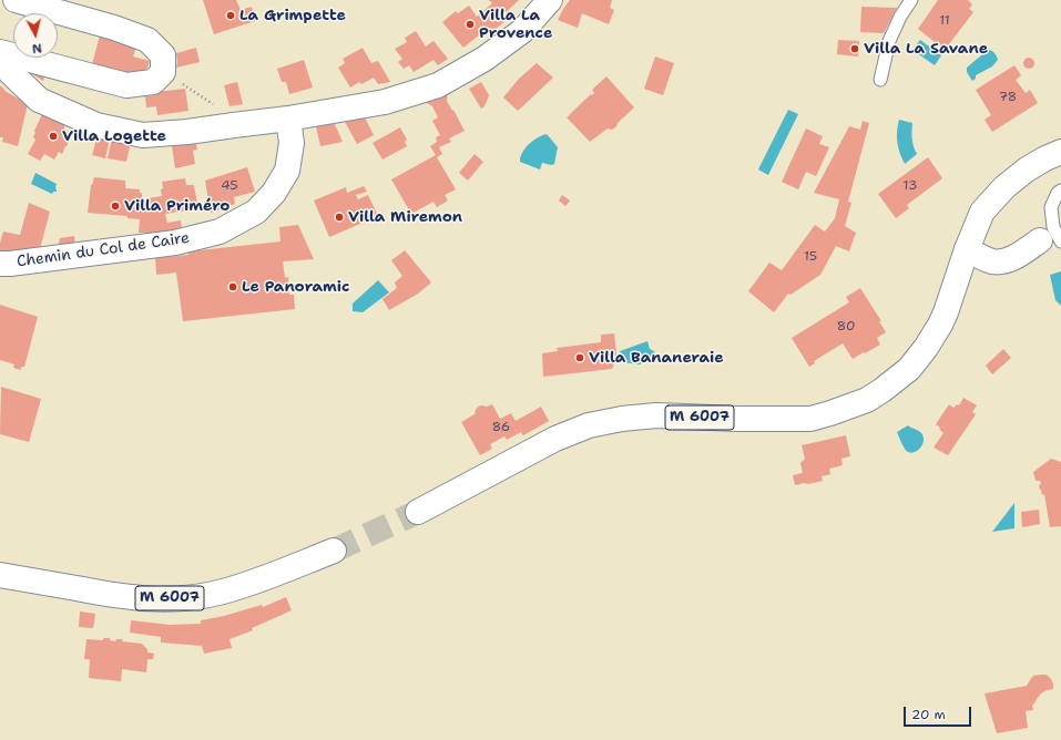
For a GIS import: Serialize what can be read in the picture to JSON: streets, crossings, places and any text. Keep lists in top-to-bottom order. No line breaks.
{"streets":{"street":["Chemin du Col de Caire","M 6007"]},"places":["La Grimpette","Villa La Provence","Villa La Savane","Villa Logette","Villa Priméro","Villa Miremon","Le Panoramic","Villa Bananeraie"],"house_numbers":["11","78","45","13","15","80","86"],"scale_bar":"20 m","north":"bottom"}
